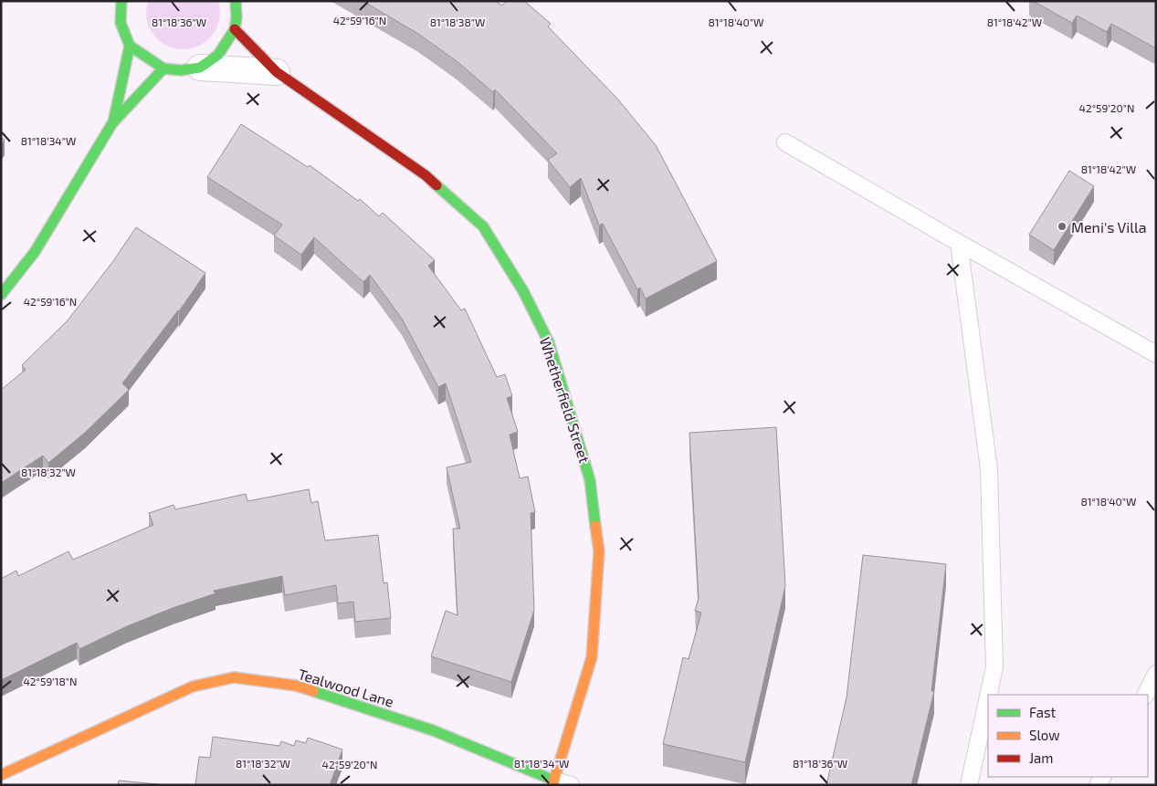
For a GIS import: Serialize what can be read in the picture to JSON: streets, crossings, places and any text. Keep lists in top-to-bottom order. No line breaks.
{"streets":{"street":["Whetherfield Street","Tealwood Lane"]},"crossings":[["Whetherfield Street","Tealwood Lane"]],"places":["Meni's Villa"],"legend":["Fast","Slow","Jam"],"coordinates":["42°59'16\"N","81°18'42\"W","81°18'36\"W","81°18'38\"W","81°18'40\"W","42°59'20\"N","81°18'34\"W","81°18'32\"W","42°59'18\"N"]}
